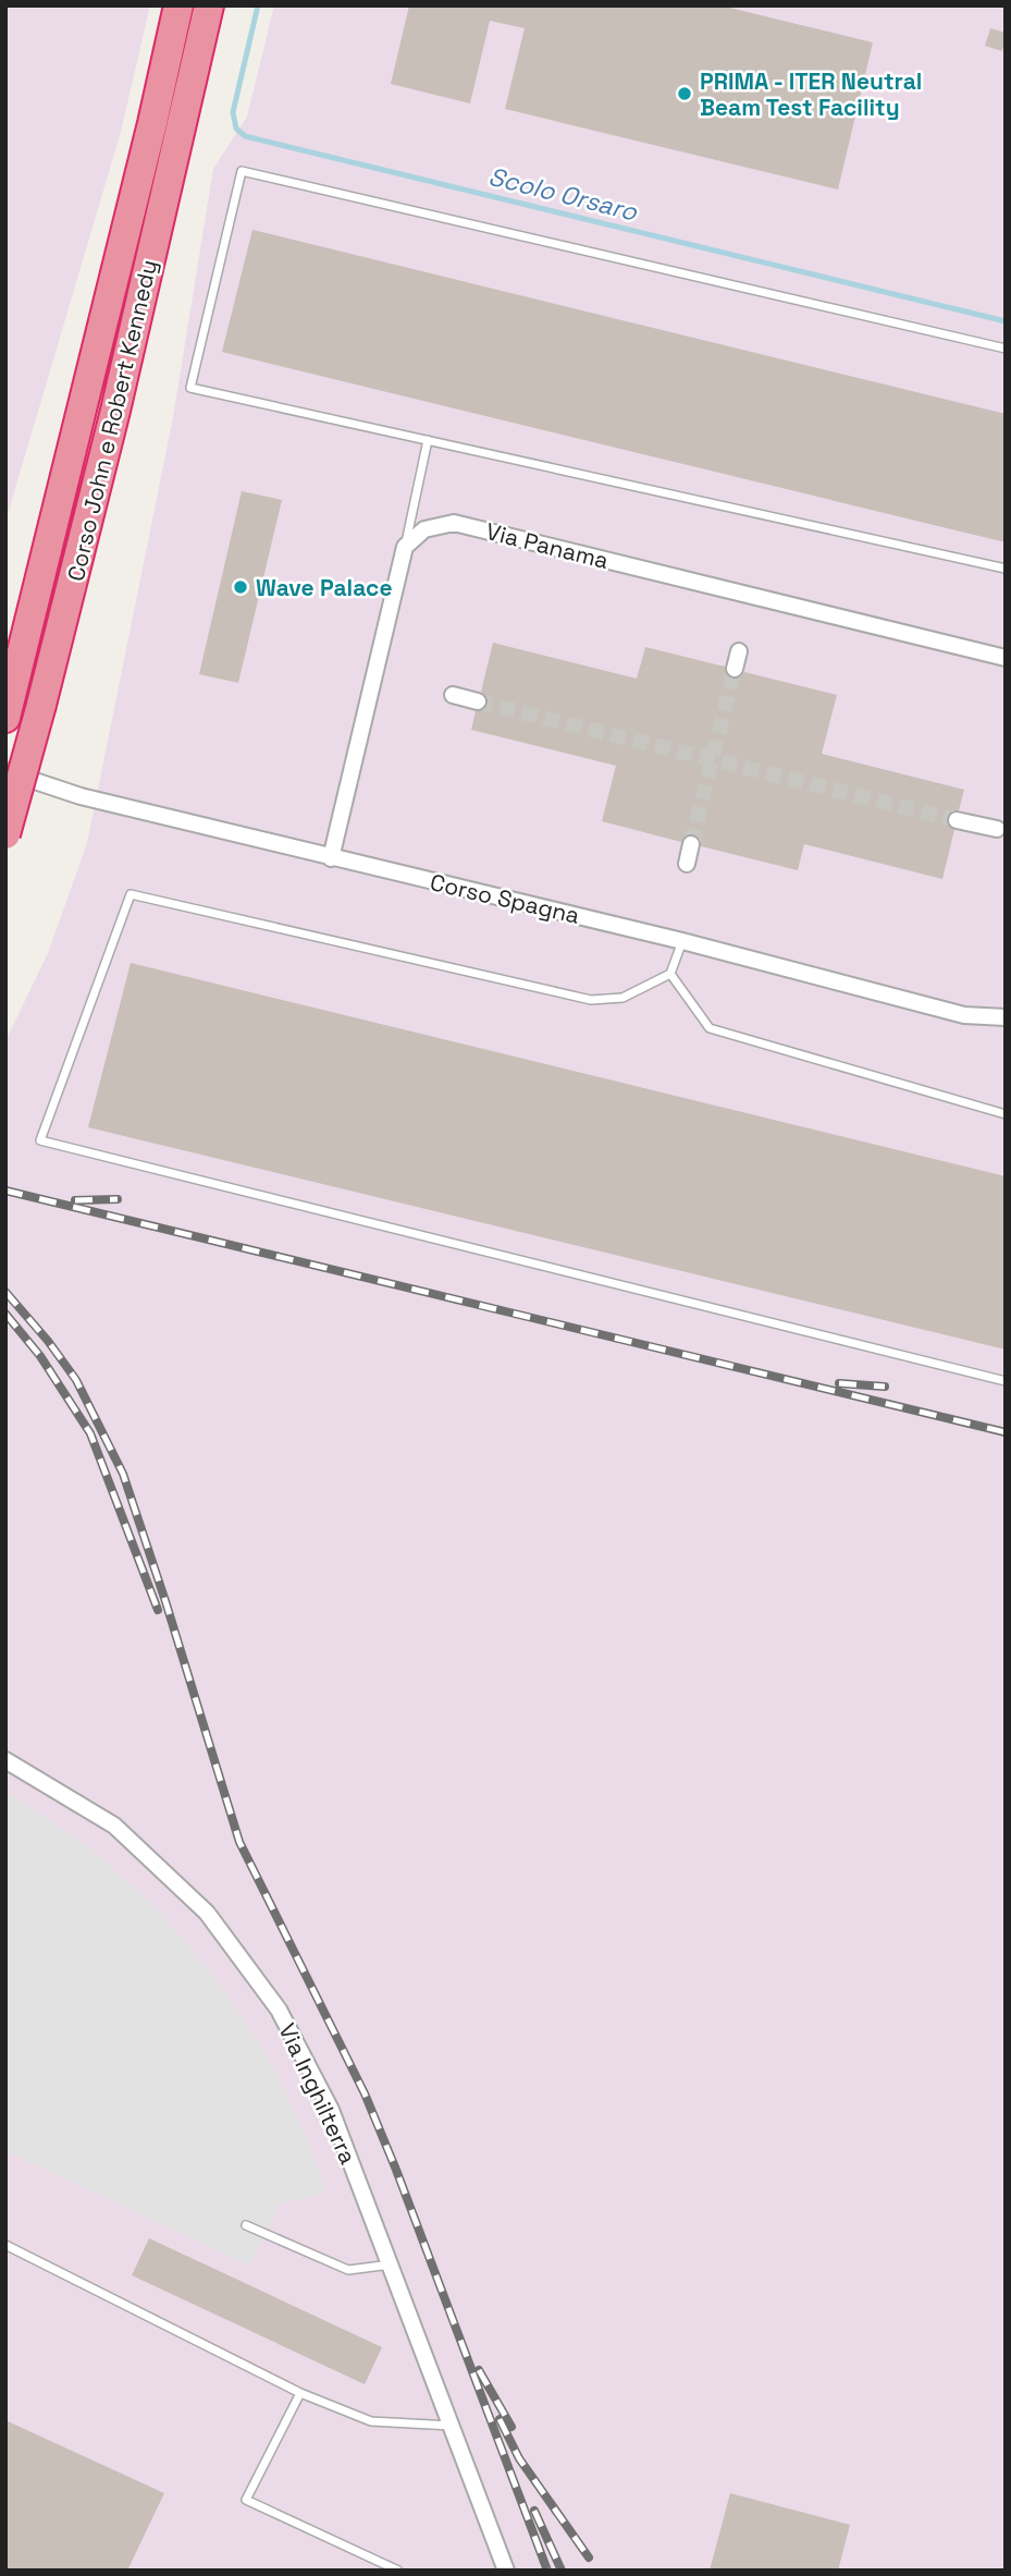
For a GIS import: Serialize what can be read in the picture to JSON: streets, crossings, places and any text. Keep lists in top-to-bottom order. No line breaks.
{"streets":{"highway":["Corso John e Robert Kennedy"],"street":["Via Panama","Corso Spagna","Via Inghilterra"]},"water":["Scolo Orsaro"],"places":["PRIMA - ITER Neutral Beam Test Facility","Wave Palace"]}
